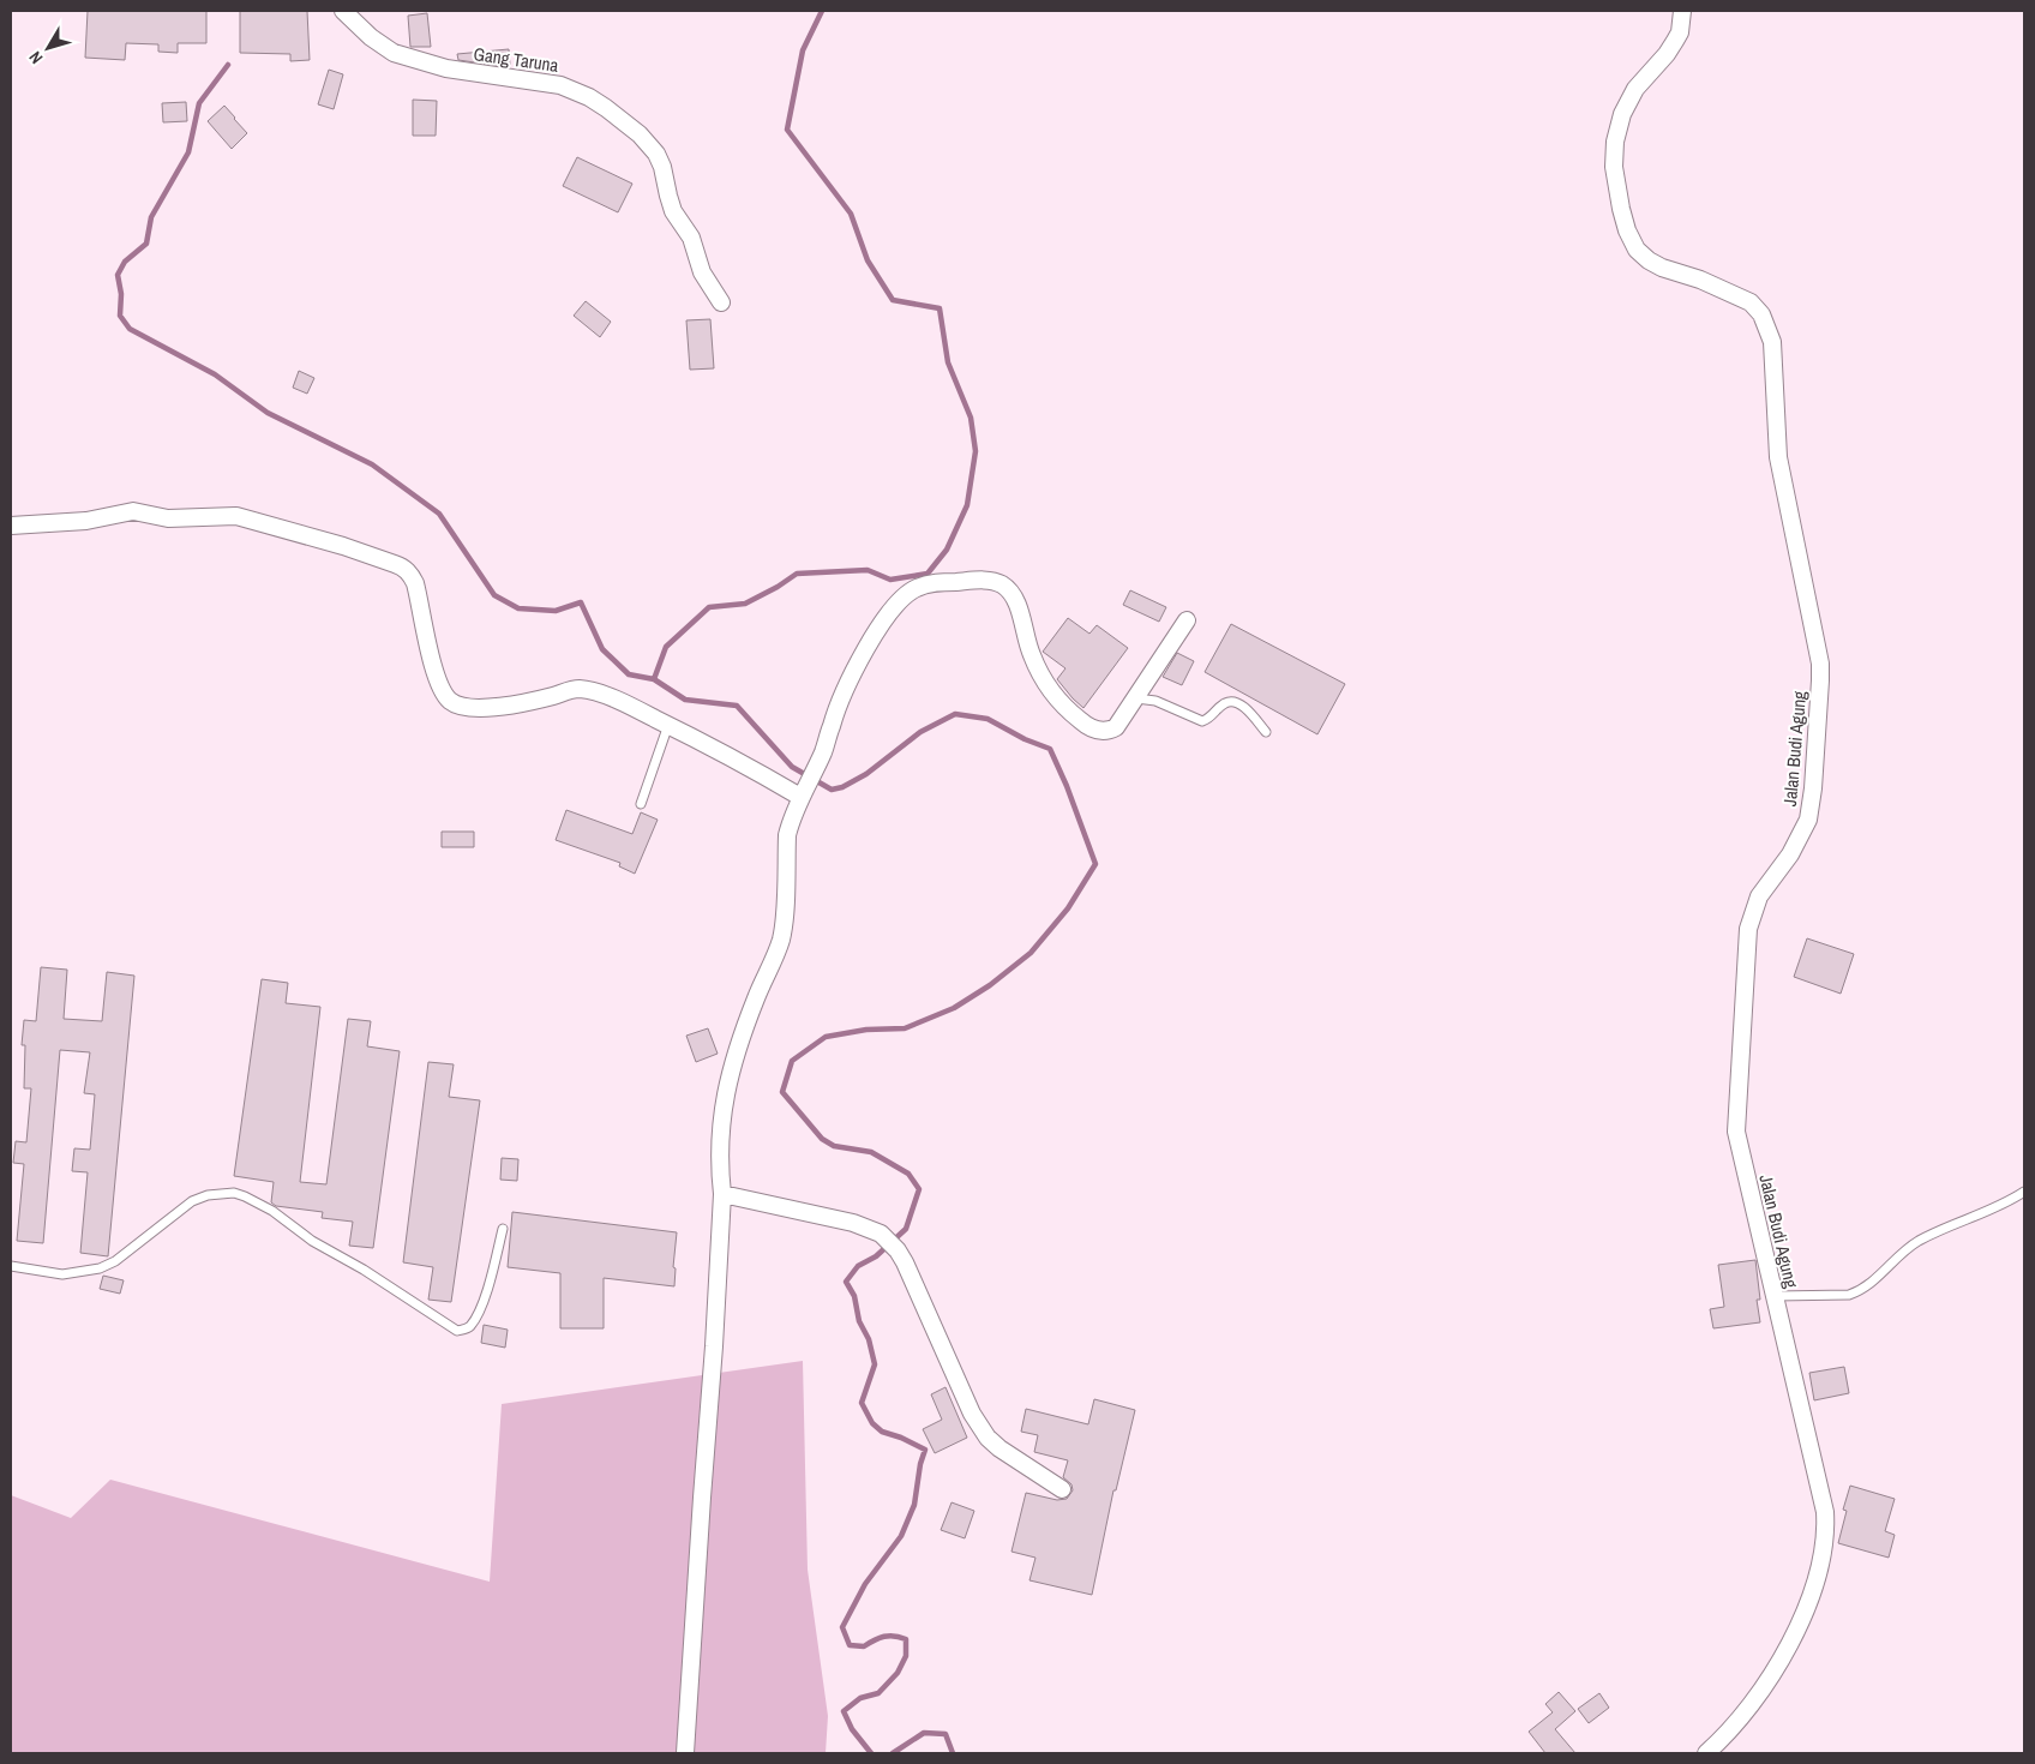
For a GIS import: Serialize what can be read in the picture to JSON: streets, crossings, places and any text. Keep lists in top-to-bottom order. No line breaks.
{"streets":{"street":["Gang Taruna","Jalan Budi Agung"]},"north":"bottom left"}
